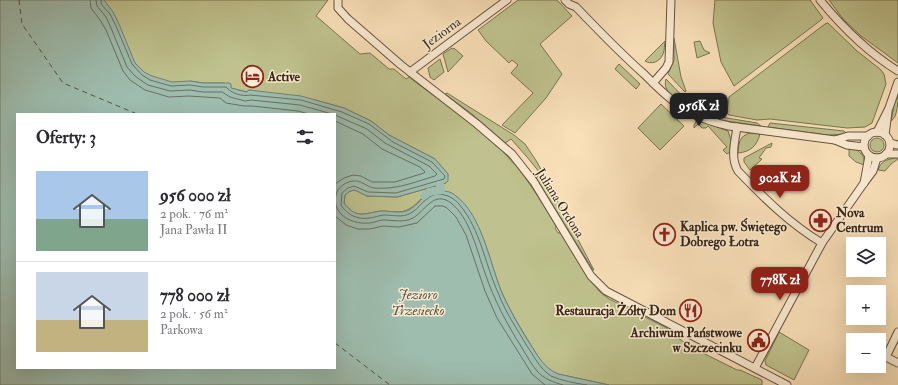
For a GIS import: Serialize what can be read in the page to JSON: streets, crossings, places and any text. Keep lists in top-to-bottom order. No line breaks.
{"streets":{"street":["Jeziorna","Juliana Ordona"]},"crossings":[["Jeziorna","Juliana Ordona"]],"water":["Jezioro Trzesiecko"],"places":{"hotel":["Active"],"pharmacy":["Nova Centrum"],"church":["Kaplica pw. Świętego Dobrego Łotra"],"restaurant":["Restauracja Żółty Dom"],"public building":["Archiwum Państwowe w Szczecinku"]},"page":{"price":["956K zł","902K zł","778K zł"],"heading":"Oferty: 3","list":[{"name":"956 000 zł","note":"2 pok. · 76 m² · Jana Pawła II"},{"name":"778 000 zł","note":"2 pok. · 56 m² · Parkowa"}],"map_buttons":["+","−"]}}
